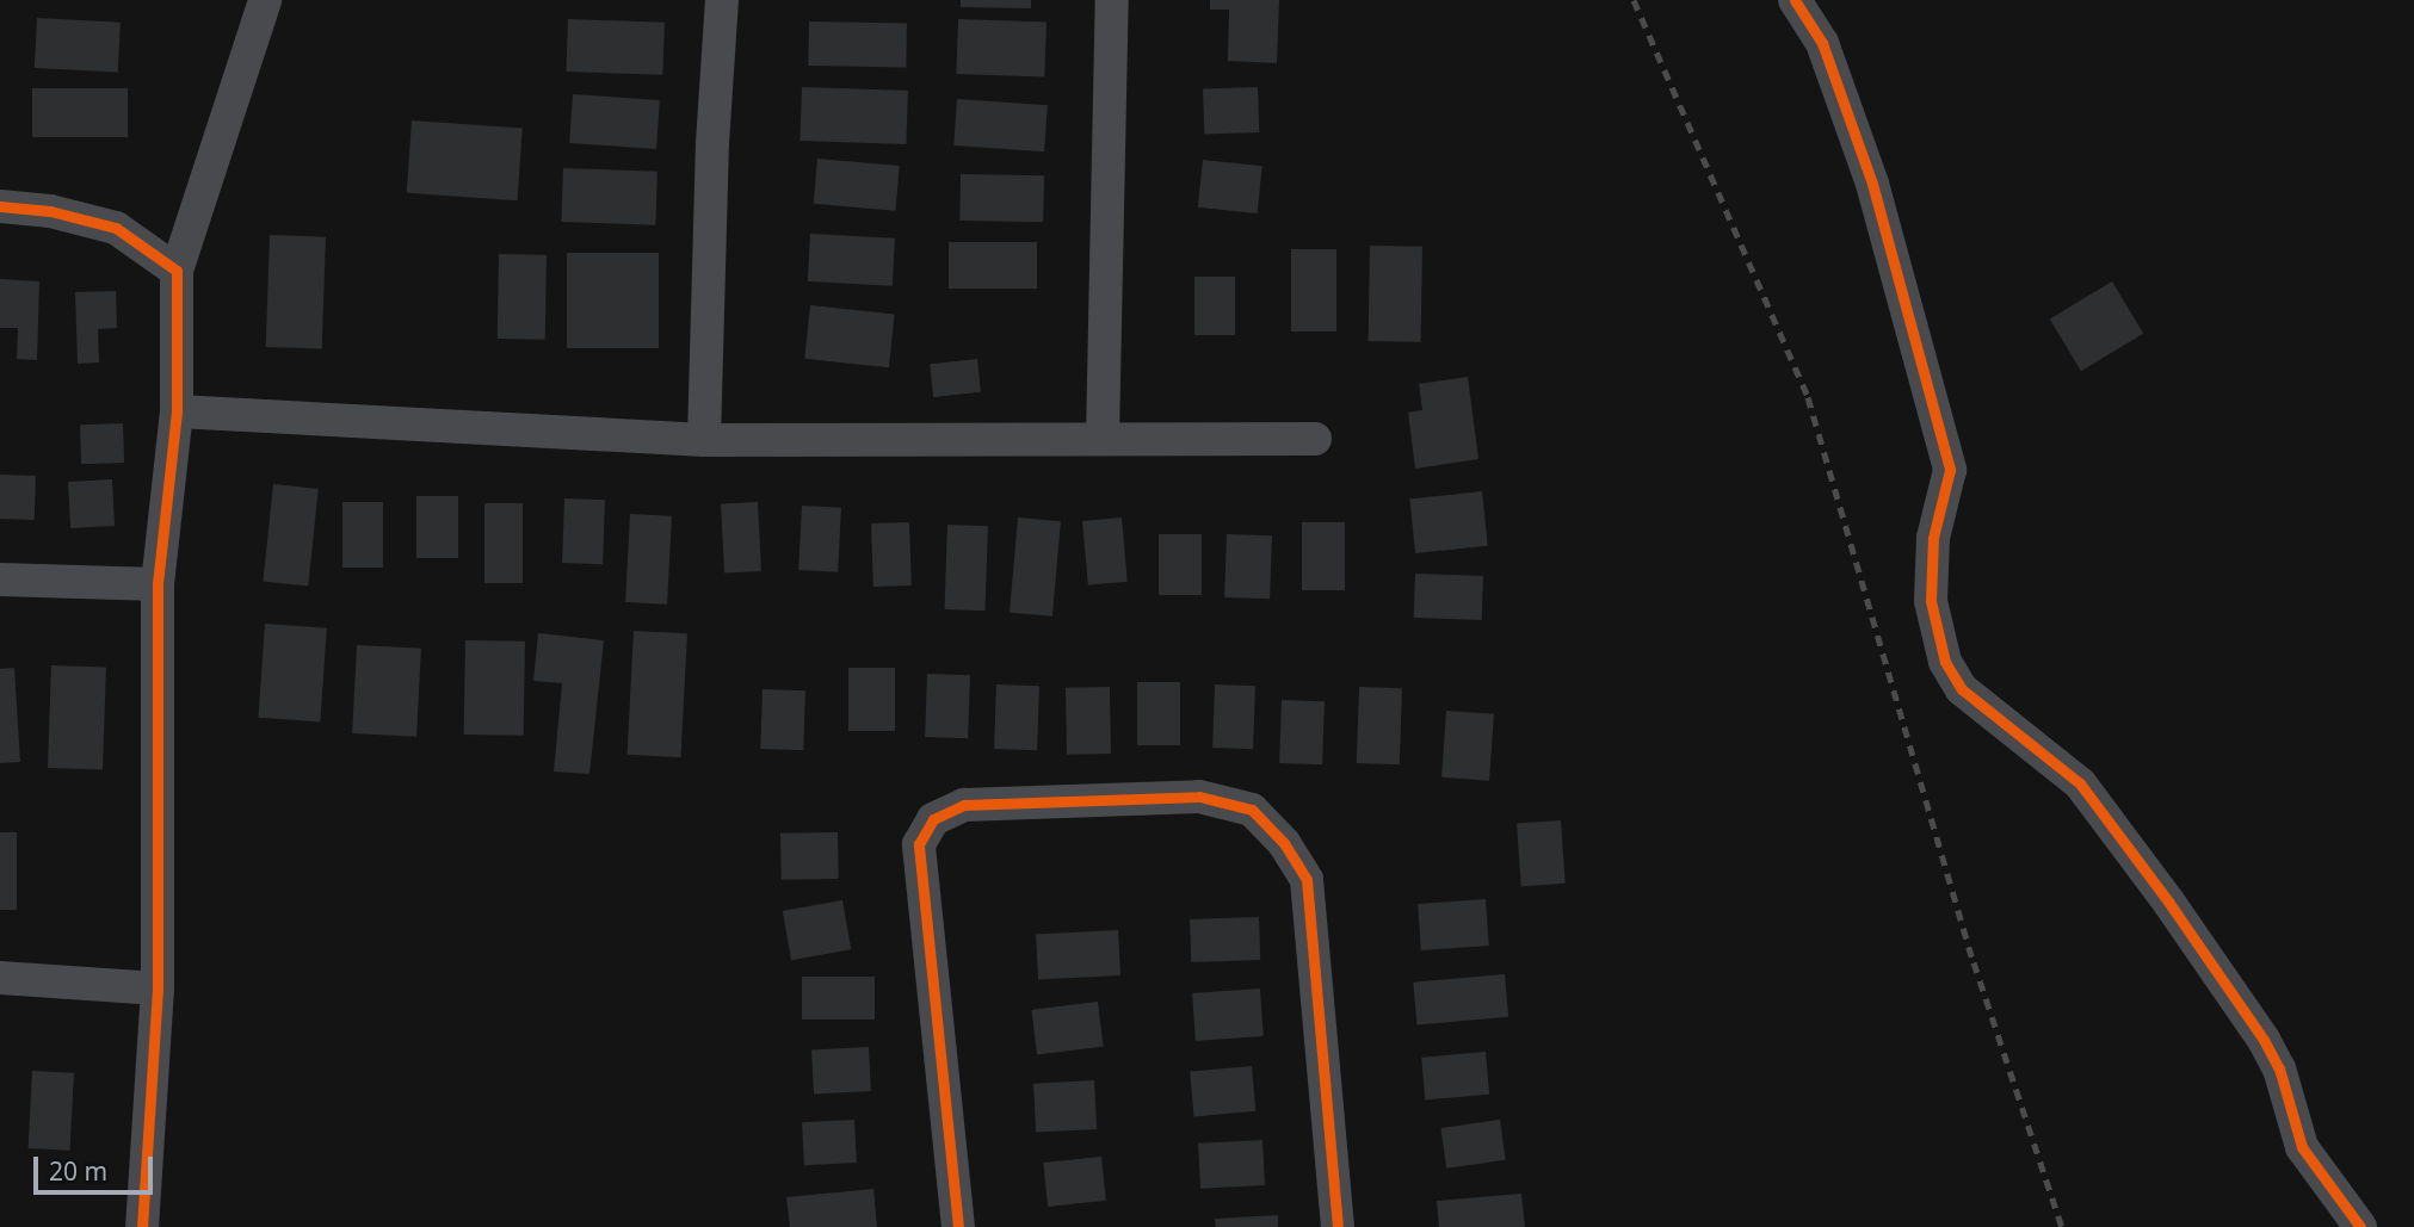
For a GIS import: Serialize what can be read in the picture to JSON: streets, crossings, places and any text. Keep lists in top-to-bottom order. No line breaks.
{"scale_bar":"20 m"}
